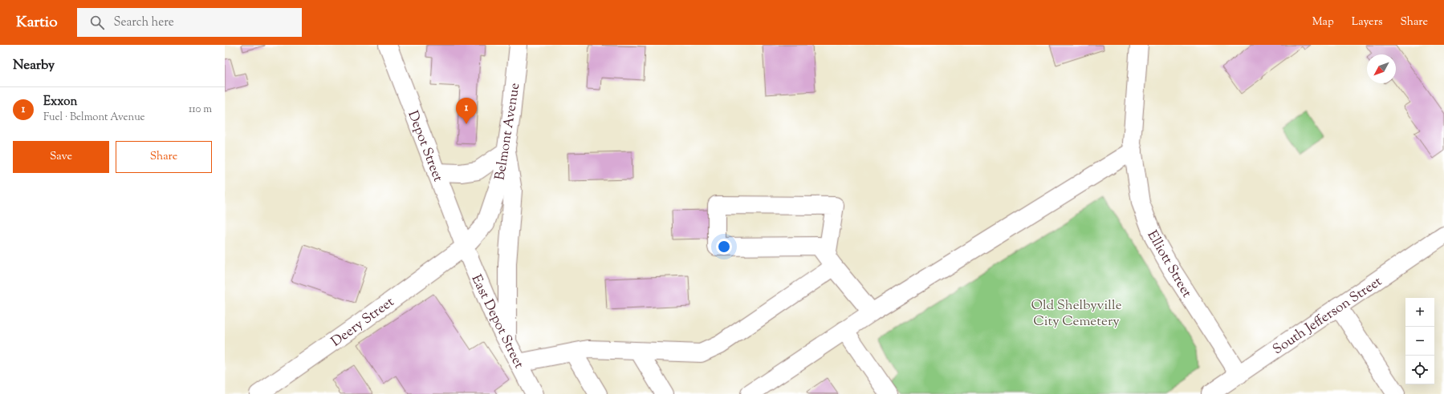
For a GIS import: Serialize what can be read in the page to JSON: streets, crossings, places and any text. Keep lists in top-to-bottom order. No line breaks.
{"streets":{"main road":["Belmont Avenue","Depot Street","Elliott Street","South Jefferson Street","Deery Street","East Depot Street"]},"crossings":[["Belmont Avenue","Depot Street"],["Belmont Avenue","Deery Street"],["Belmont Avenue","East Depot Street"],["Depot Street","Deery Street"],["Depot Street","East Depot Street"],["Elliott Street","South Jefferson Street"],["Deery Street","East Depot Street"]],"parks":["Old Shelbyville City Cemetery"],"north":"bottom left","page":{"header":"Kartio","search":"Search here","nav":["Map","Layers","Share"],"heading":"Nearby","list":[{"mark":"1","name":"Exxon","note":"Fuel · Belmont Avenue","value":"110 m"}],"pins":"1","buttons":["Save","Share"],"map_buttons":["+","−"]}}
